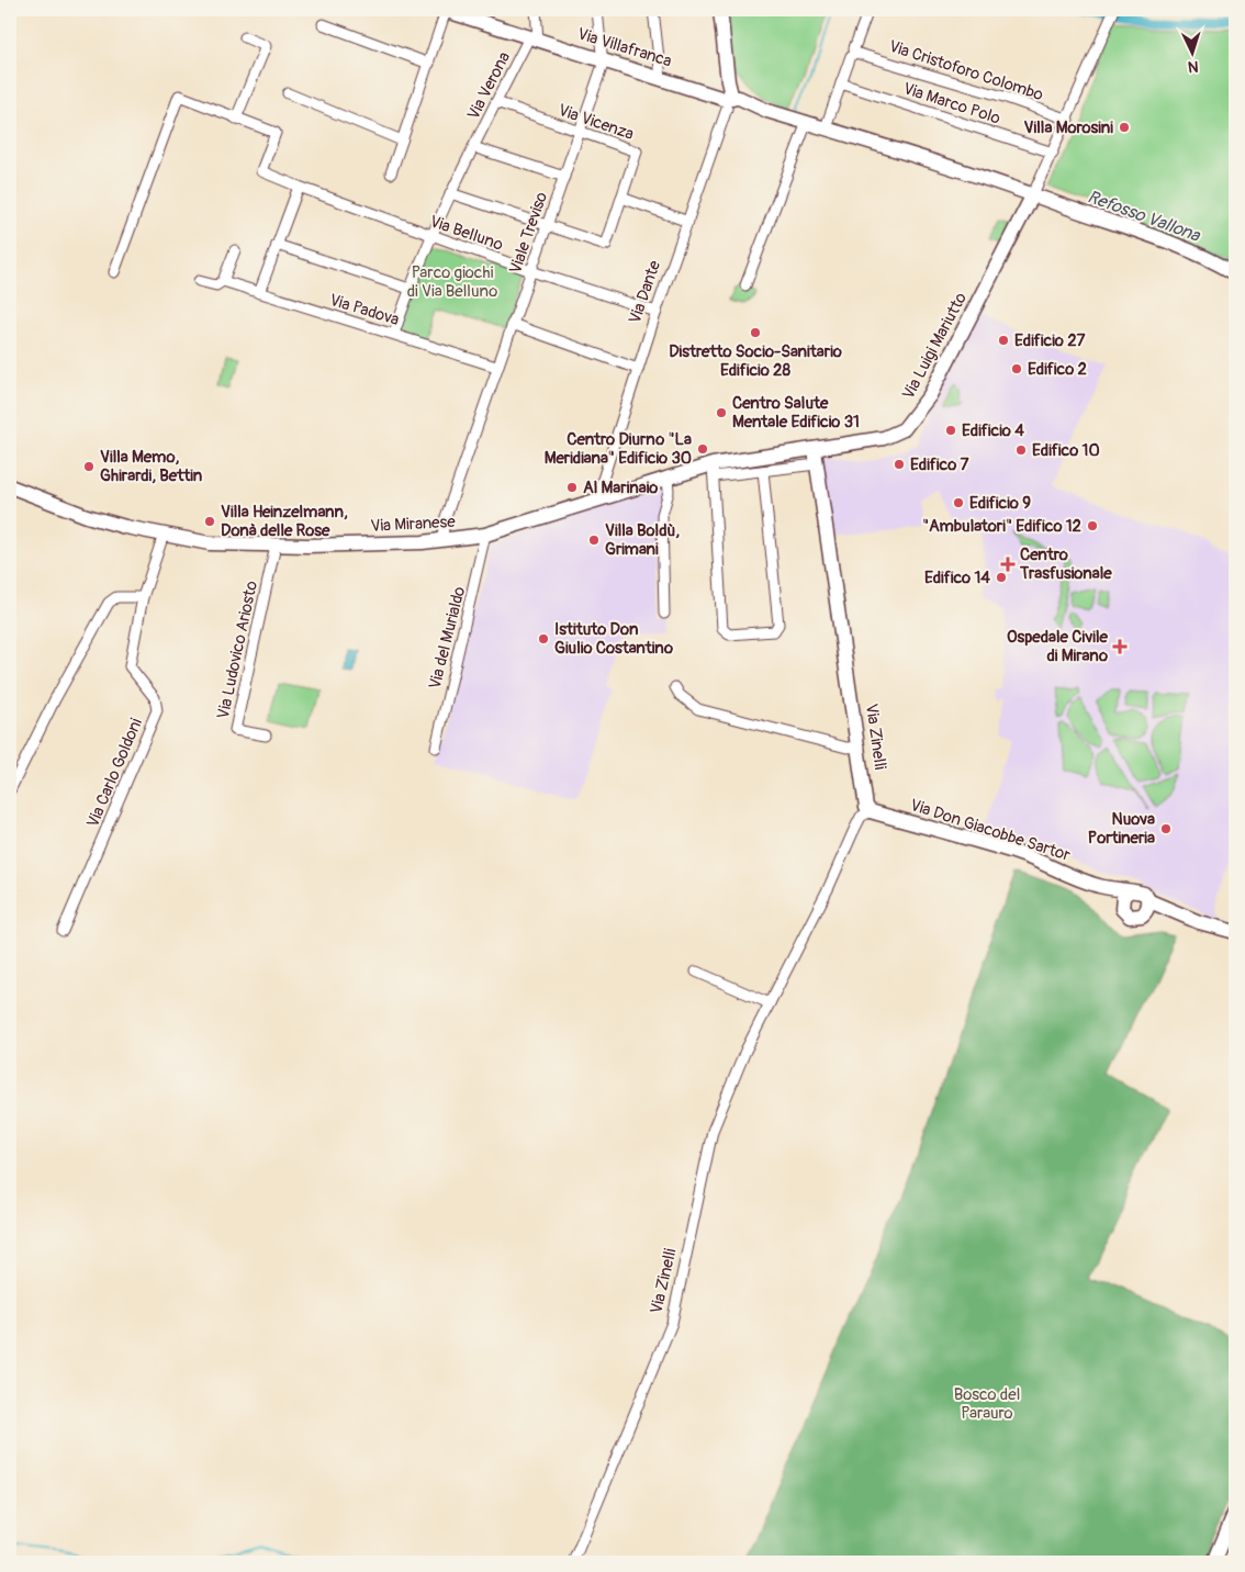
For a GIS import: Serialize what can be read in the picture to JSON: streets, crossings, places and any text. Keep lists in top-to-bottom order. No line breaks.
{"streets":{"main road":["Via Villafranca","Via Luigi Mariutto","Via Miranese","Via Zinelli","Via Don Giacobbe Sartor"],"street":["Via Cristoforo Colombo","Via Verona","Via Marco Polo","Via Vicenza","Via Belluno","Viale Treviso","Via Dante","Via Padova","Via del Murialdo","Via Ludovico Ariosto","Via Carlo Goldoni"]},"crossings":[["Via Villafranca","Via Verona"],["Via Villafranca","Viale Treviso"],["Via Villafranca","Via Dante"],["Via Villafranca","Via Luigi Mariutto"],["Via Verona","Via Vicenza"],["Via Verona","Via Belluno"],["Via Verona","Via Padova"],["Via Vicenza","Viale Treviso"],["Via Belluno","Viale Treviso"],["Via Belluno","Via Dante"],["Viale Treviso","Via Padova"],["Viale Treviso","Via Miranese"],["Via Dante","Via Miranese"],["Via Luigi Mariutto","Via Miranese"],["Via Luigi Mariutto","Via Zinelli"],["Via Miranese","Via del Murialdo"],["Via Miranese","Via Ludovico Ariosto"],["Via Miranese","Via Zinelli"],["Via Miranese","Via Carlo Goldoni"],["Via Zinelli","Via Don Giacobbe Sartor"]],"water":["Refosso Vallona"],"parks":["Parco giochi di Via Belluno","Bosco del Parauro"],"places":{"other":["Villa Morosini","Distretto Socio-Sanitario Edificio 28","Edificio 27","Edifico 2","Centro Salute Mentale Edificio 31","Edificio 4","Centro Diurno \"La Meridiana\" Edificio 30","Edifico 10","Edifico 7","Villa Memo, Ghirardi, Bettin","Al Marinaio","Edificio 9","Villa Heinzelmann, Donà delle Rose","\"Ambulatori\" Edifico 12","Villa Boldù, Grimani","Edifico 14","Istituto Don Giulio Costantino","Nuova Portineria"],"health":["Centro Trasfusionale","Ospedale Civile di Mirano"]},"north":"bottom"}
